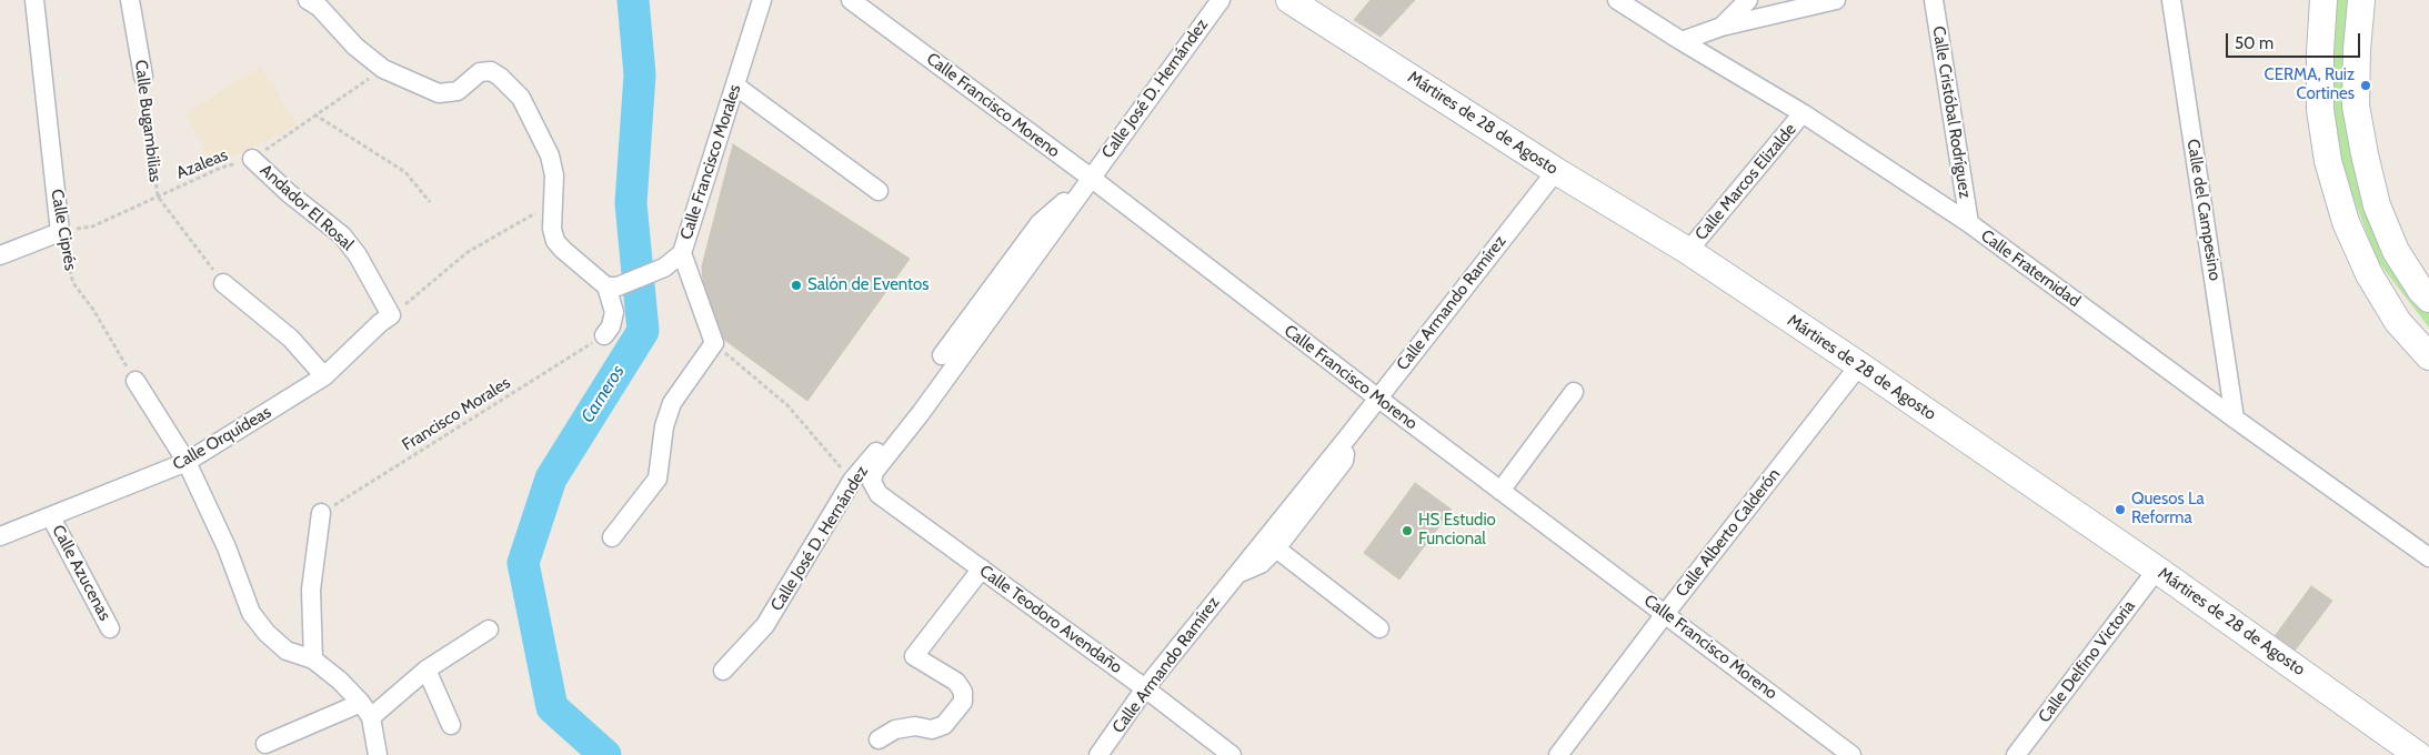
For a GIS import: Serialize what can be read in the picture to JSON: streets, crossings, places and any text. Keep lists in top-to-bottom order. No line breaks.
{"streets":{"main road":["Mártires de 28 de Agosto"],"street":["Calle José D. Hernández","Calle Francisco Moreno","Calle Cristóbal Rodríguez","Calle Bugambilias","Calle Francisco Morales","Calle Marcos Elizalde","Andador El Rosal","Calle del Campesino","Calle Ciprés","Calle Fraternidad","Calle Armando Ramírez","Calle Orquídeas","Calle Alberto Calderón","Calle Azucenas","Calle Teodoro Avendaño","Calle Delfino Victoria"],"path":["Azaleas","Francisco Morales"]},"crossings":[["Calle José D. Hernández","Calle Francisco Moreno"],["Calle José D. Hernández","Calle Teodoro Avendaño"],["Calle Francisco Moreno","Calle Armando Ramírez"],["Calle Francisco Moreno","Calle Alberto Calderón"],["Calle Cristóbal Rodríguez","Calle Fraternidad"],["Calle Bugambilias","Azaleas"],["Mártires de 28 de Agosto","Calle Marcos Elizalde"],["Mártires de 28 de Agosto","Calle Armando Ramírez"],["Mártires de 28 de Agosto","Calle Alberto Calderón"],["Mártires de 28 de Agosto","Calle Delfino Victoria"],["Azaleas","Andador El Rosal"],["Azaleas","Calle Ciprés"],["Calle Marcos Elizalde","Calle Fraternidad"],["Andador El Rosal","Calle Orquídeas"],["Calle del Campesino","Calle Fraternidad"],["Calle Armando Ramírez","Calle Teodoro Avendaño"],["Calle Orquídeas","Calle Azucenas"]],"water":["Carneros"],"places":["CERMA, Ruiz Cortines","Salón de Eventos","Quesos La Reforma","HS Estudio Funcional"],"scale_bar":"50 m"}
